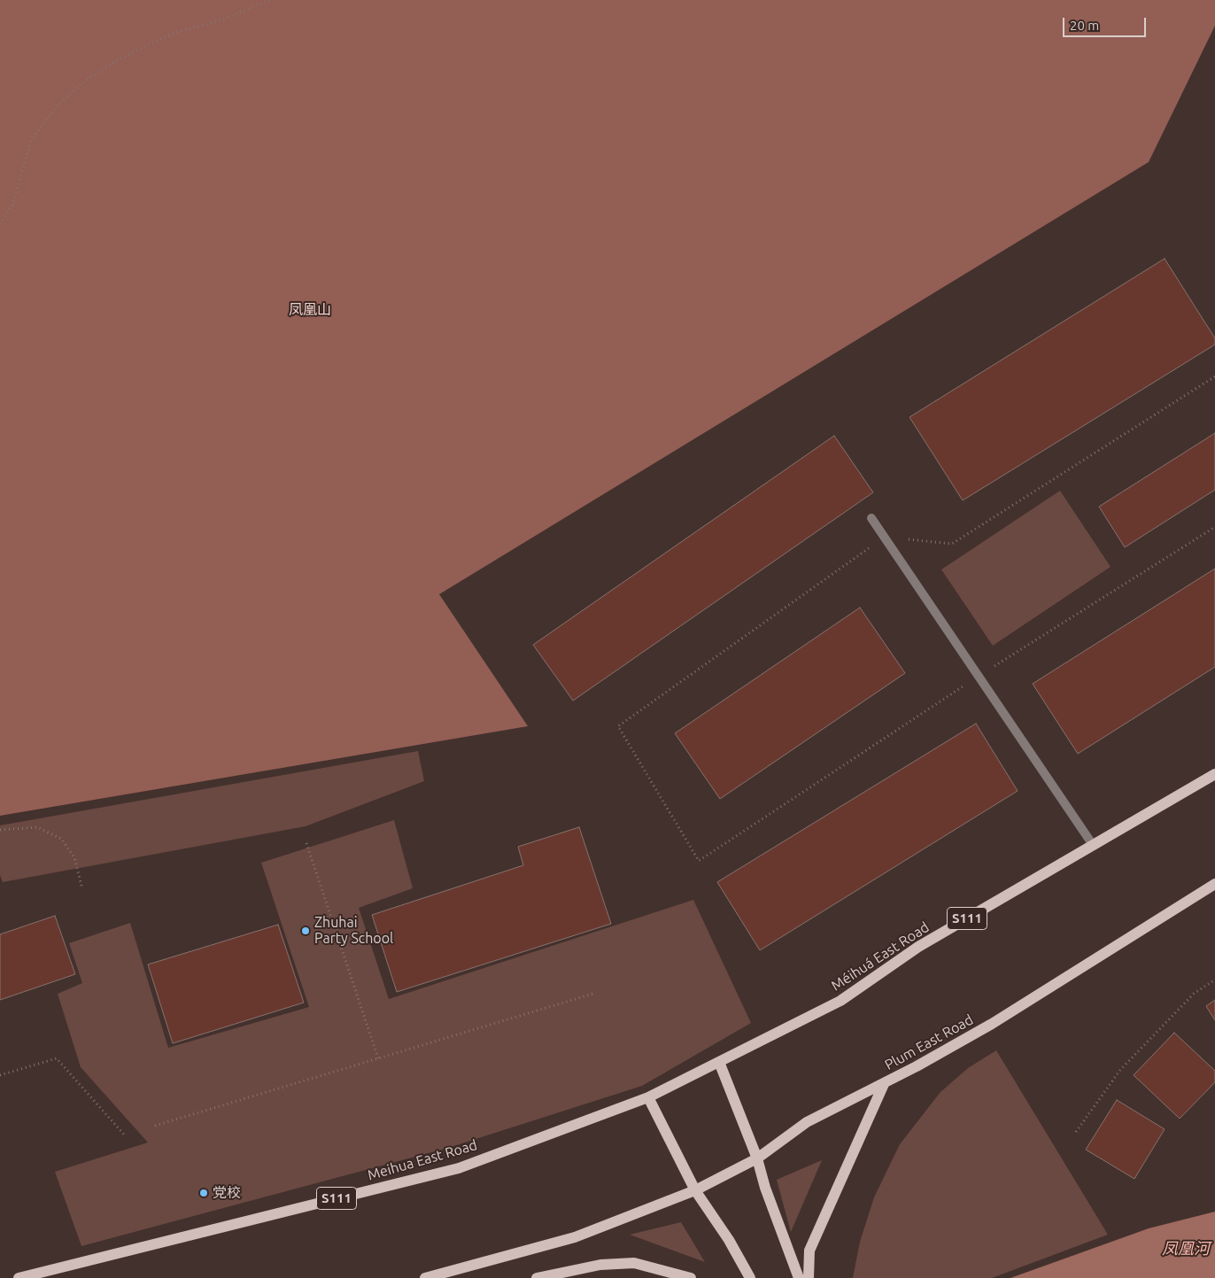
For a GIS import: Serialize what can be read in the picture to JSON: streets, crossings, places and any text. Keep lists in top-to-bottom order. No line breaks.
{"streets":{"main road":["S111","Méihuá East Road","Plum East Road","Meihua East Road"]},"crossings":[["Méihuá East Road","Meihua East Road"]],"water":["凤凰河"],"parks":["凤凰山"],"places":["Zhuhai Party School","党校"],"scale_bar":"20 m"}
